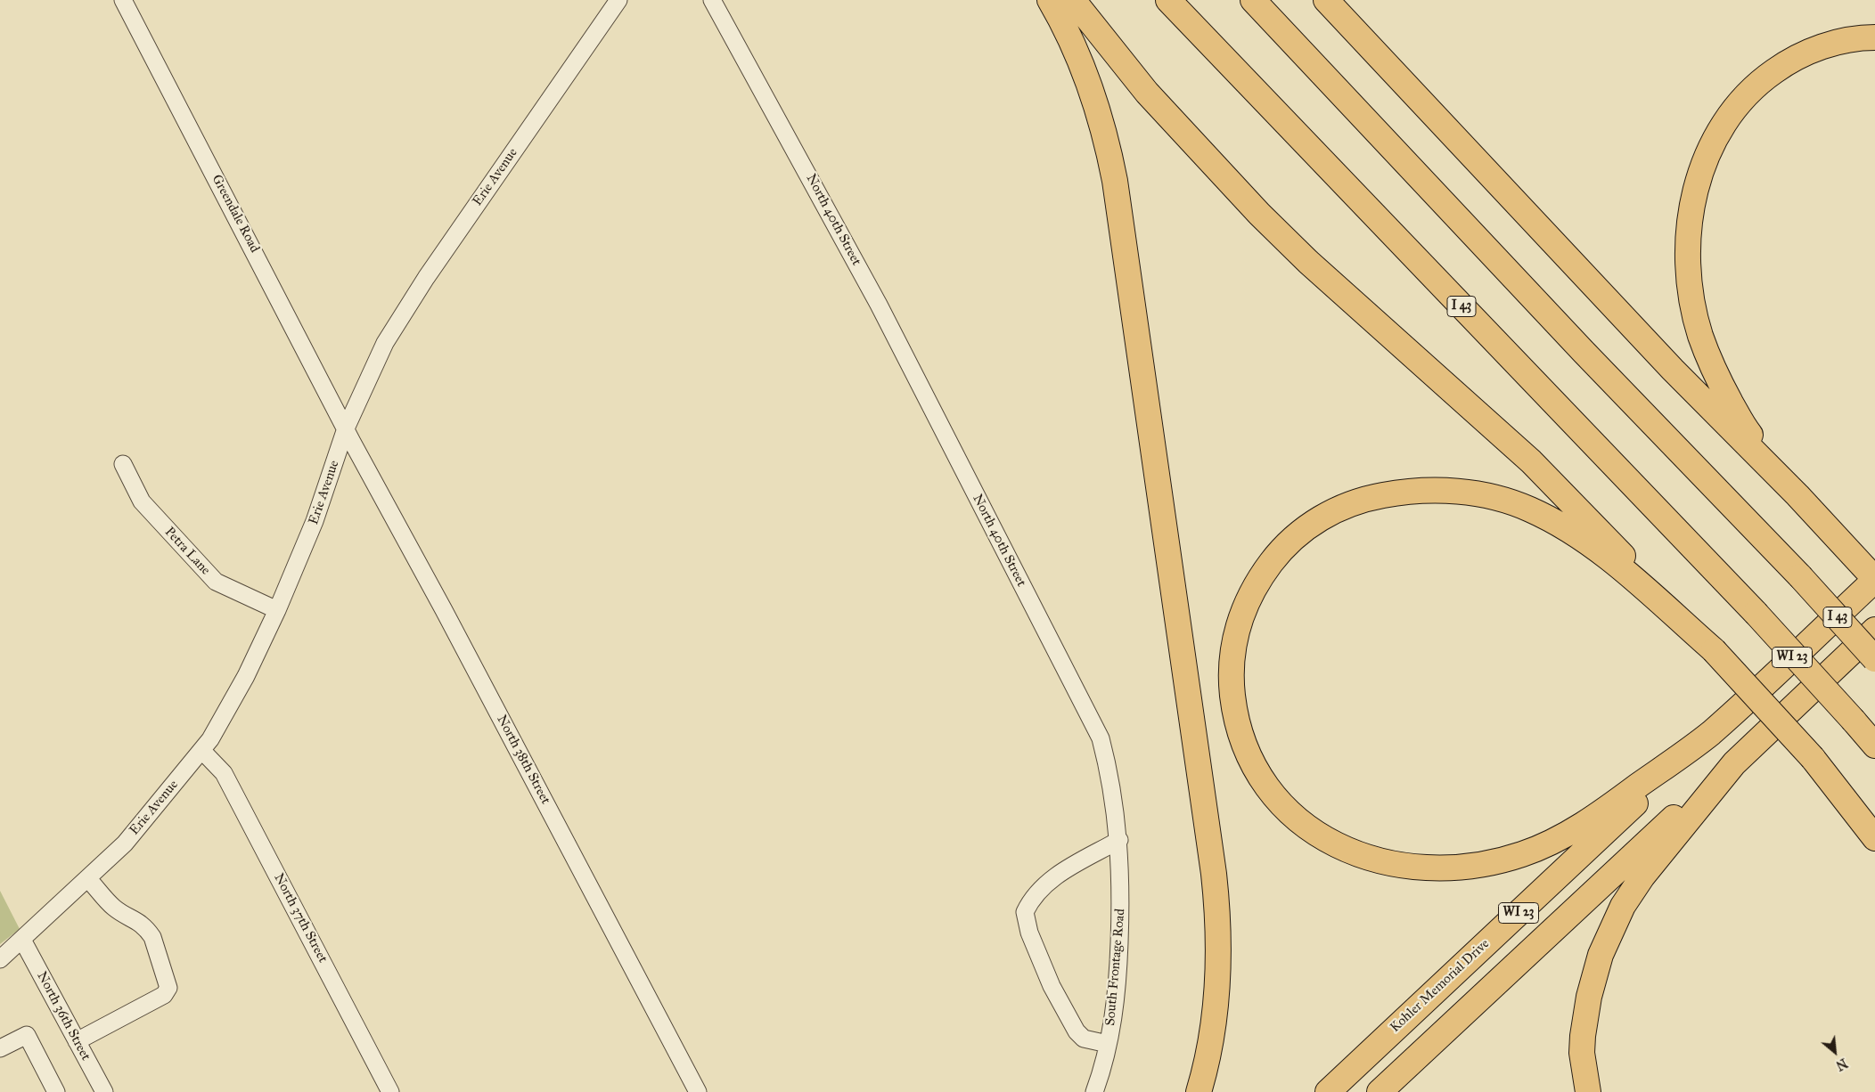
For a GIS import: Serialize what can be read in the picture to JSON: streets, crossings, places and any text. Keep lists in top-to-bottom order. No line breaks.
{"streets":{"highway":["I 43","WI 23","Kohler Memorial Drive"],"street":["Erie Avenue","Greendale Road","North 40th Street","Petra Lane","North 38th Street","North 37th Street","South Frontage Road","North 36th Street"]},"crossings":[["Erie Avenue","Greendale Road"],["Erie Avenue","Petra Lane"],["Erie Avenue","North 38th Street"],["Erie Avenue","North 37th Street"],["Erie Avenue","North 36th Street"],["Greendale Road","North 38th Street"],["North 40th Street","South Frontage Road"],["WI 23","Kohler Memorial Drive"]],"north":"bottom right"}
